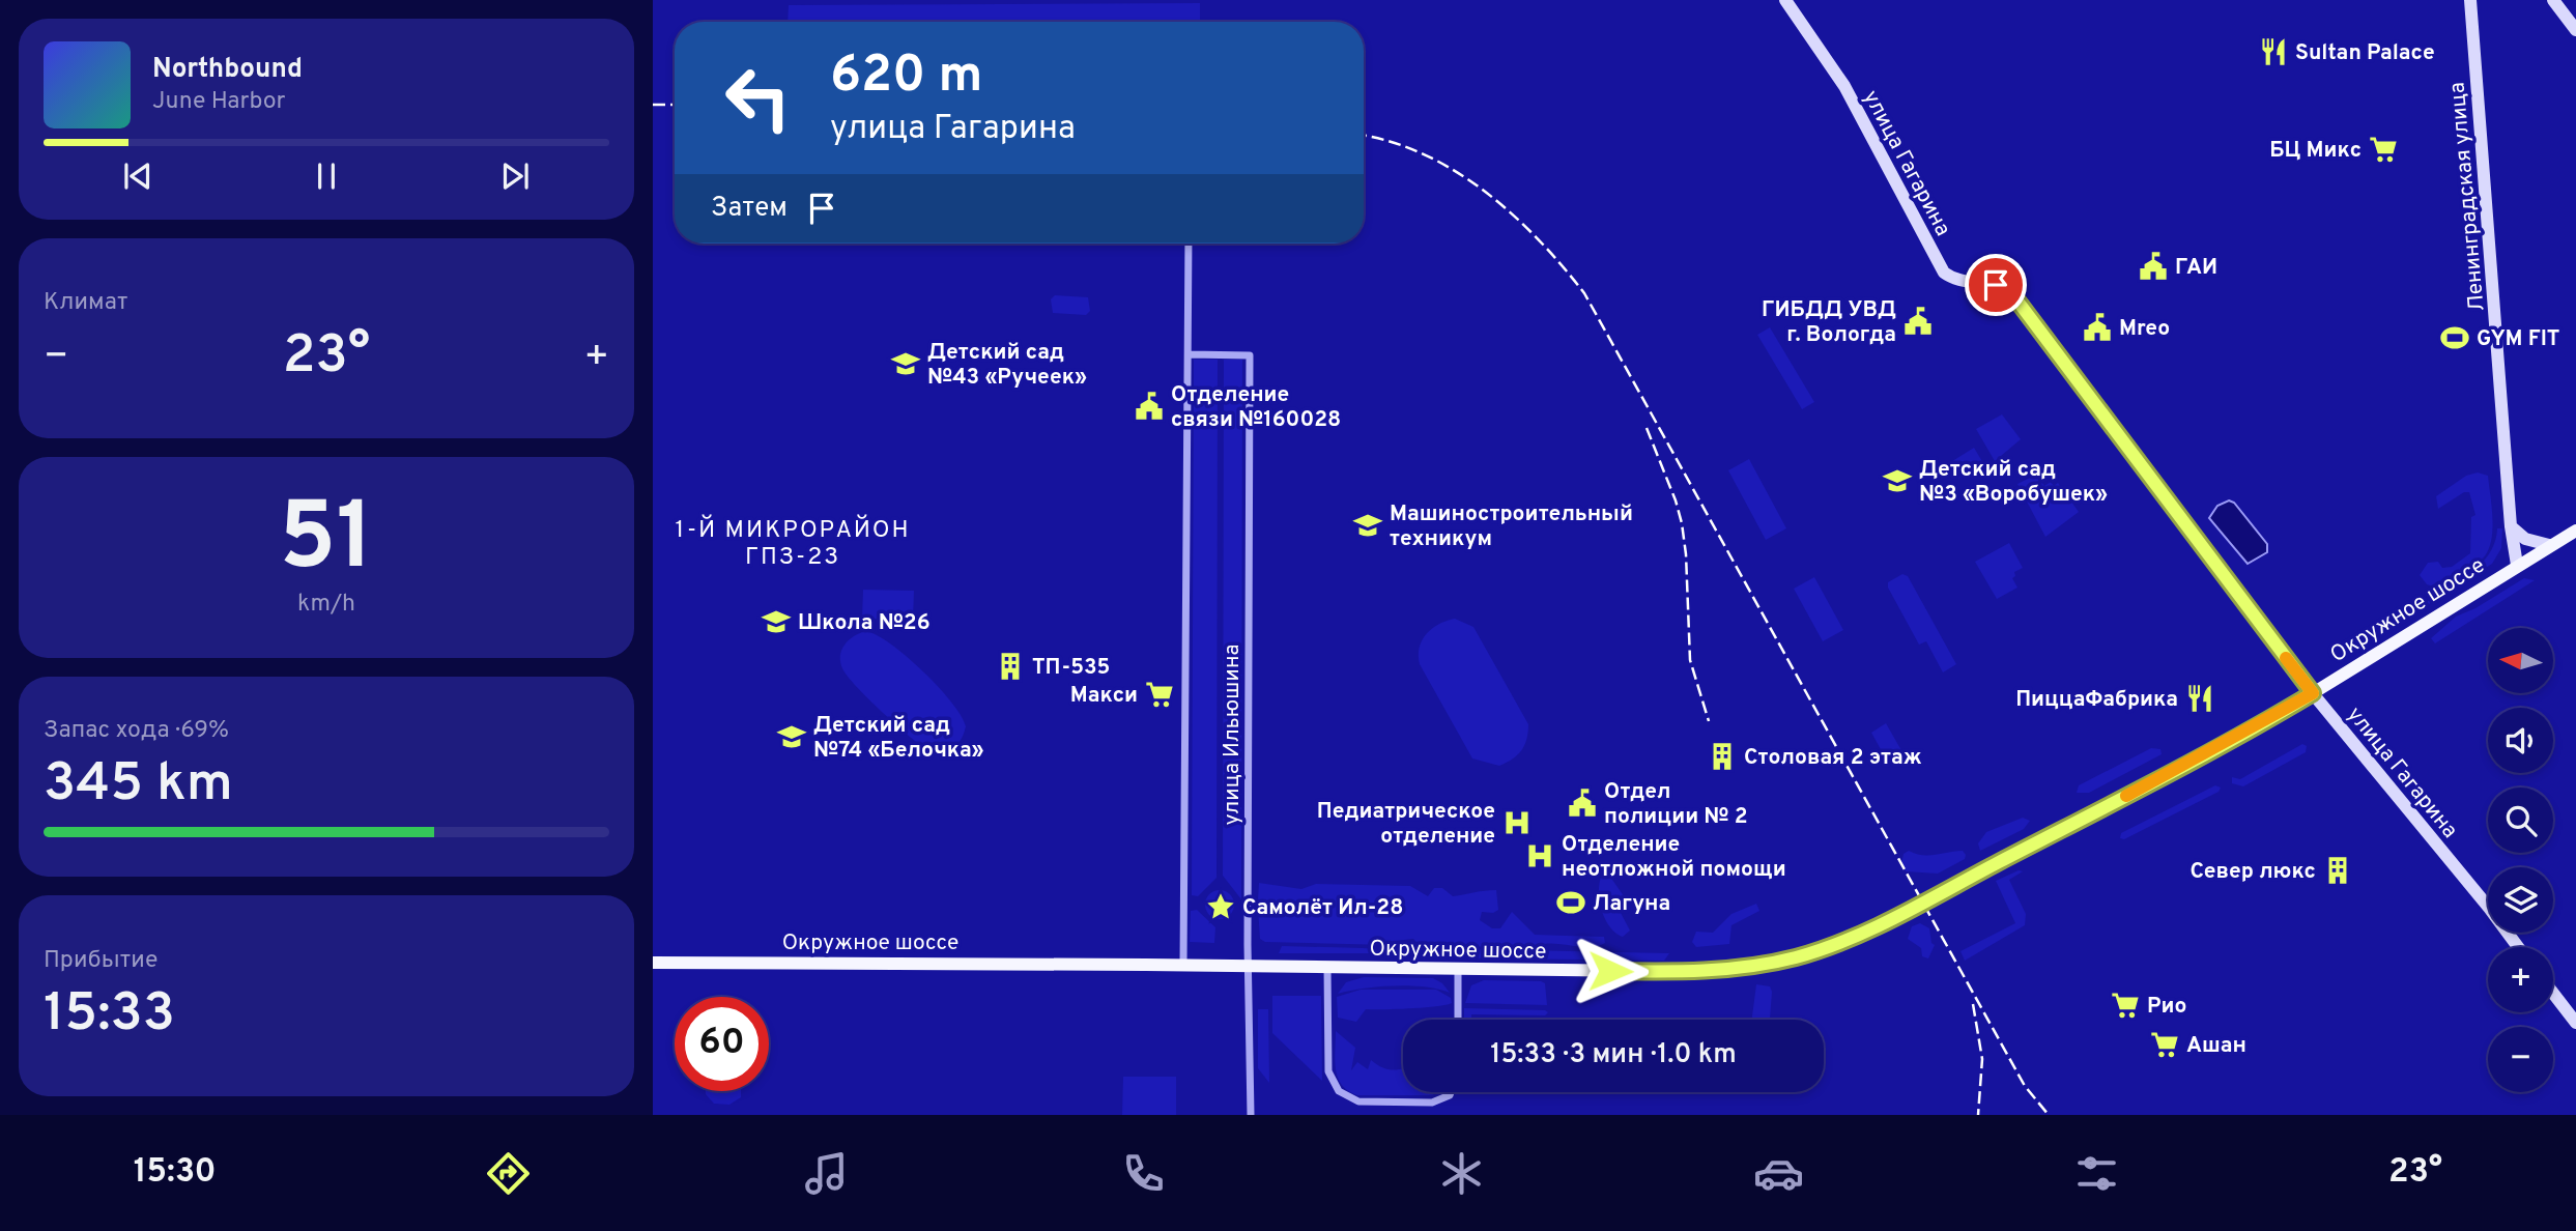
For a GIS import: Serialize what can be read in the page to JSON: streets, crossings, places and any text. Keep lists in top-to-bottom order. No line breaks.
{"streets":{"main road":["Окружное шоссе"],"street":["улица Гагарина","Ленинградская улица","улица Ильюшина"]},"crossings":[["улица Гагарина","Окружное шоссе"],["Ленинградская улица","Окружное шоссе"],["Окружное шоссе","улица Ильюшина"]],"districts":["1-Й МИКРОРАЙОН ГПЗ-23"],"places":{"restaurant":["Sultan Palace","ПиццаФабрика"],"supermarket":["БЦ Микс","Макси","Рио","Ашан"],"public building":["ГАИ","ГИБДД УВД г. Вологда","Mreo","Отделение связи №160028","Отдел полиции № 2"],"sports":["GYM FIT","Лагуна"],"school or university":["Детский сад №43 «Ручеек»","Детский сад №3 «Воробушек»","Машиностроительный техникум","Школа №26","Детский сад №74 «Белочка»"],"building":["ТП-535","Столовая 2 этаж","Север люкс"],"hospital":["Педиатрическое отделение","Отделение неотложной помощи"],"place":["Самолёт Ил-28"]},"north":"left","page":{"turn":["620 m","улица Гагарина"],"song":["Northbound","June Harbor"],"then":"Затем","tile":["Климат",["51","km/h"],["Запас хода · 69%","345 km"],["Прибытие","15:33"]],"heat":["−","23°","+"],"map_buttons":["+","−"],"limit":"60","trip":"15:33 · 3 мин · 1.0 km","tabs":["15:30","23°"]}}
